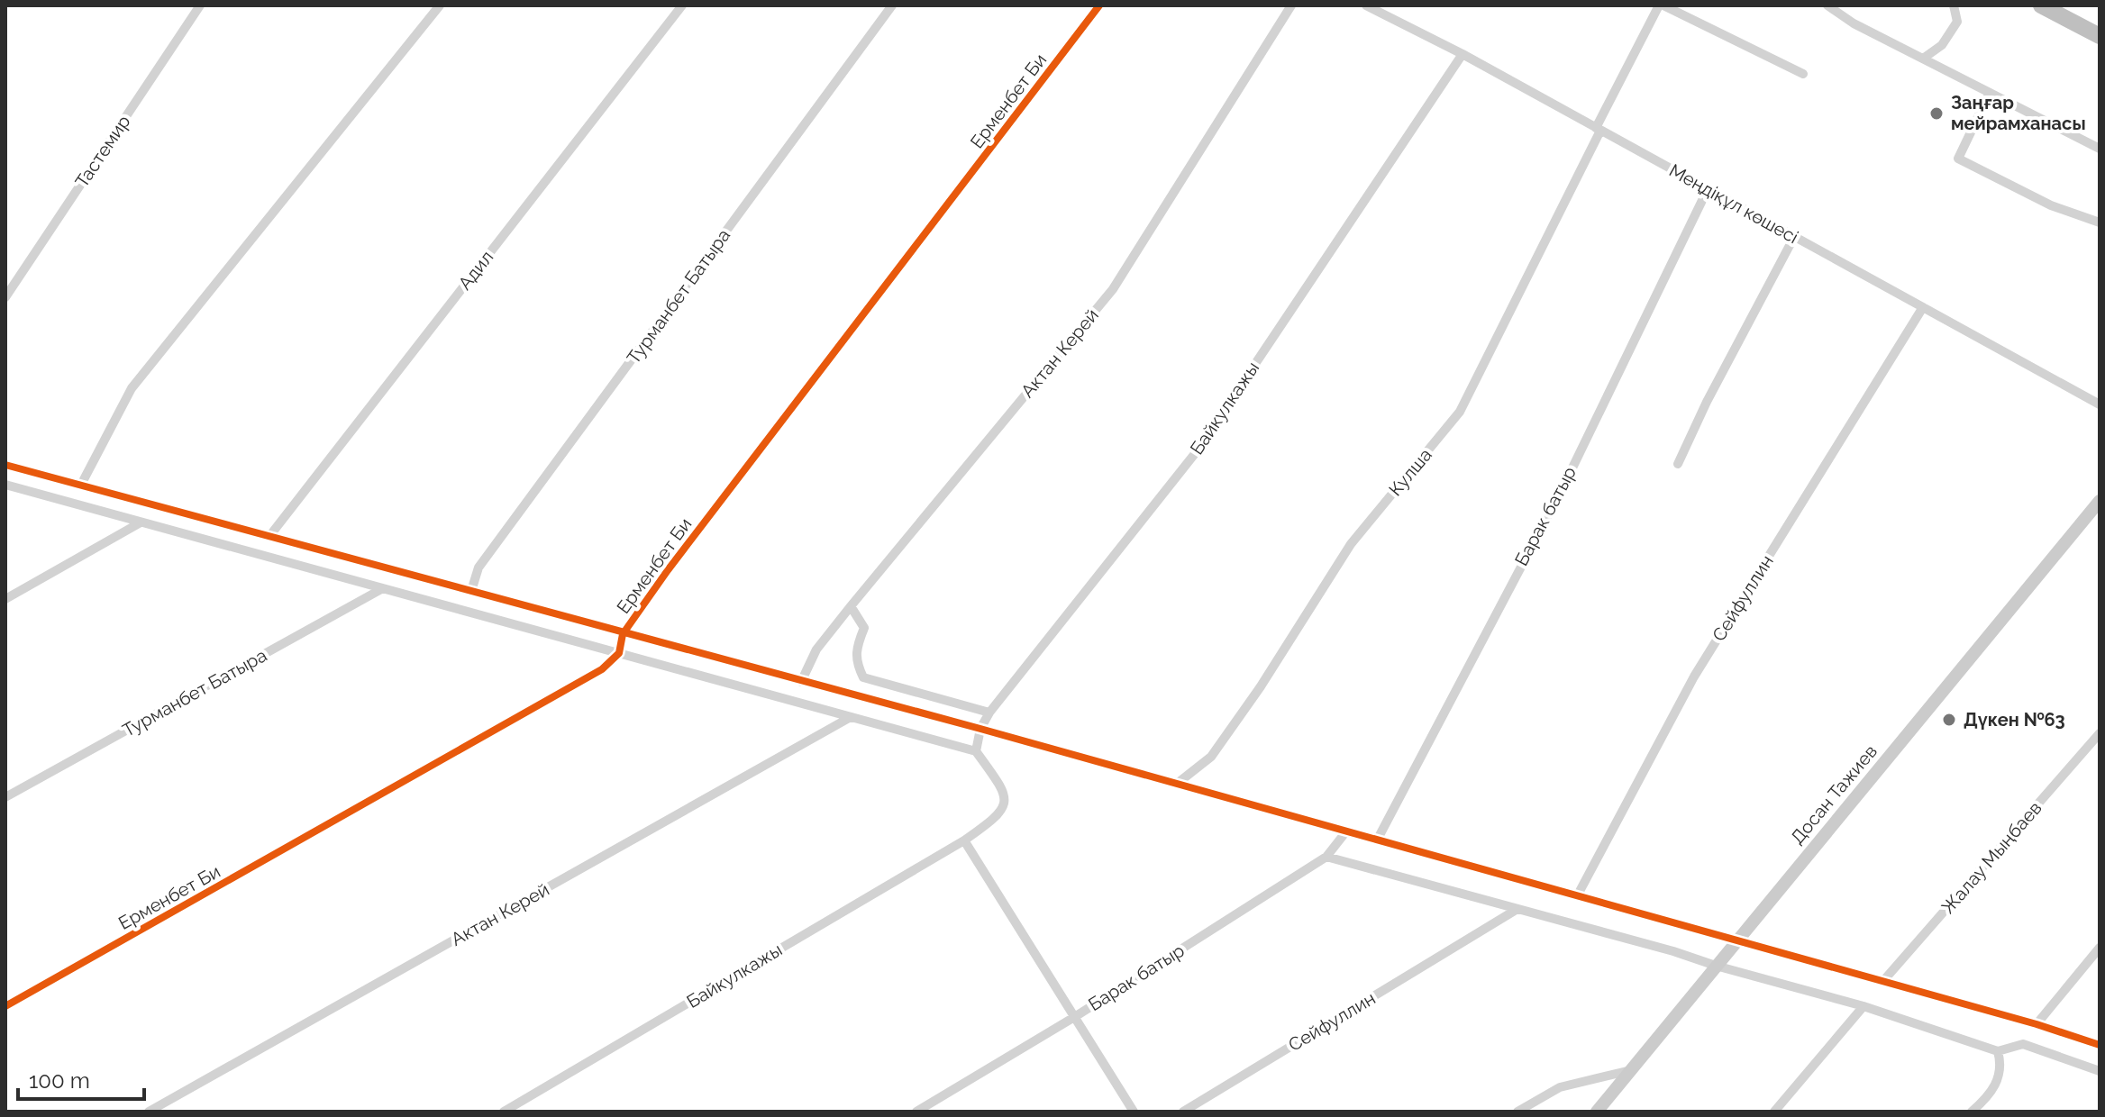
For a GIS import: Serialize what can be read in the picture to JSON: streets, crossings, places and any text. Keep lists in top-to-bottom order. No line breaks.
{"streets":{"street":["Ерменбет Би","Тастемир","Меңдіқұл көшесі","Адил","Турманбет Батыра","Актан Керей","Байкулкажы","Кулша","Барак батыр","Сейфуллин","Досан Тажиев","Жалау Мыңбаев"]},"crossings":[["Меңдіқұл көшесі","Байкулкажы"],["Меңдіқұл көшесі","Кулша"],["Меңдіқұл көшесі","Барак батыр"],["Меңдіқұл көшесі","Сейфуллин"]],"places":["Заңғар мейрамханасы","Дүкен №63"],"scale_bar":"100 m"}
